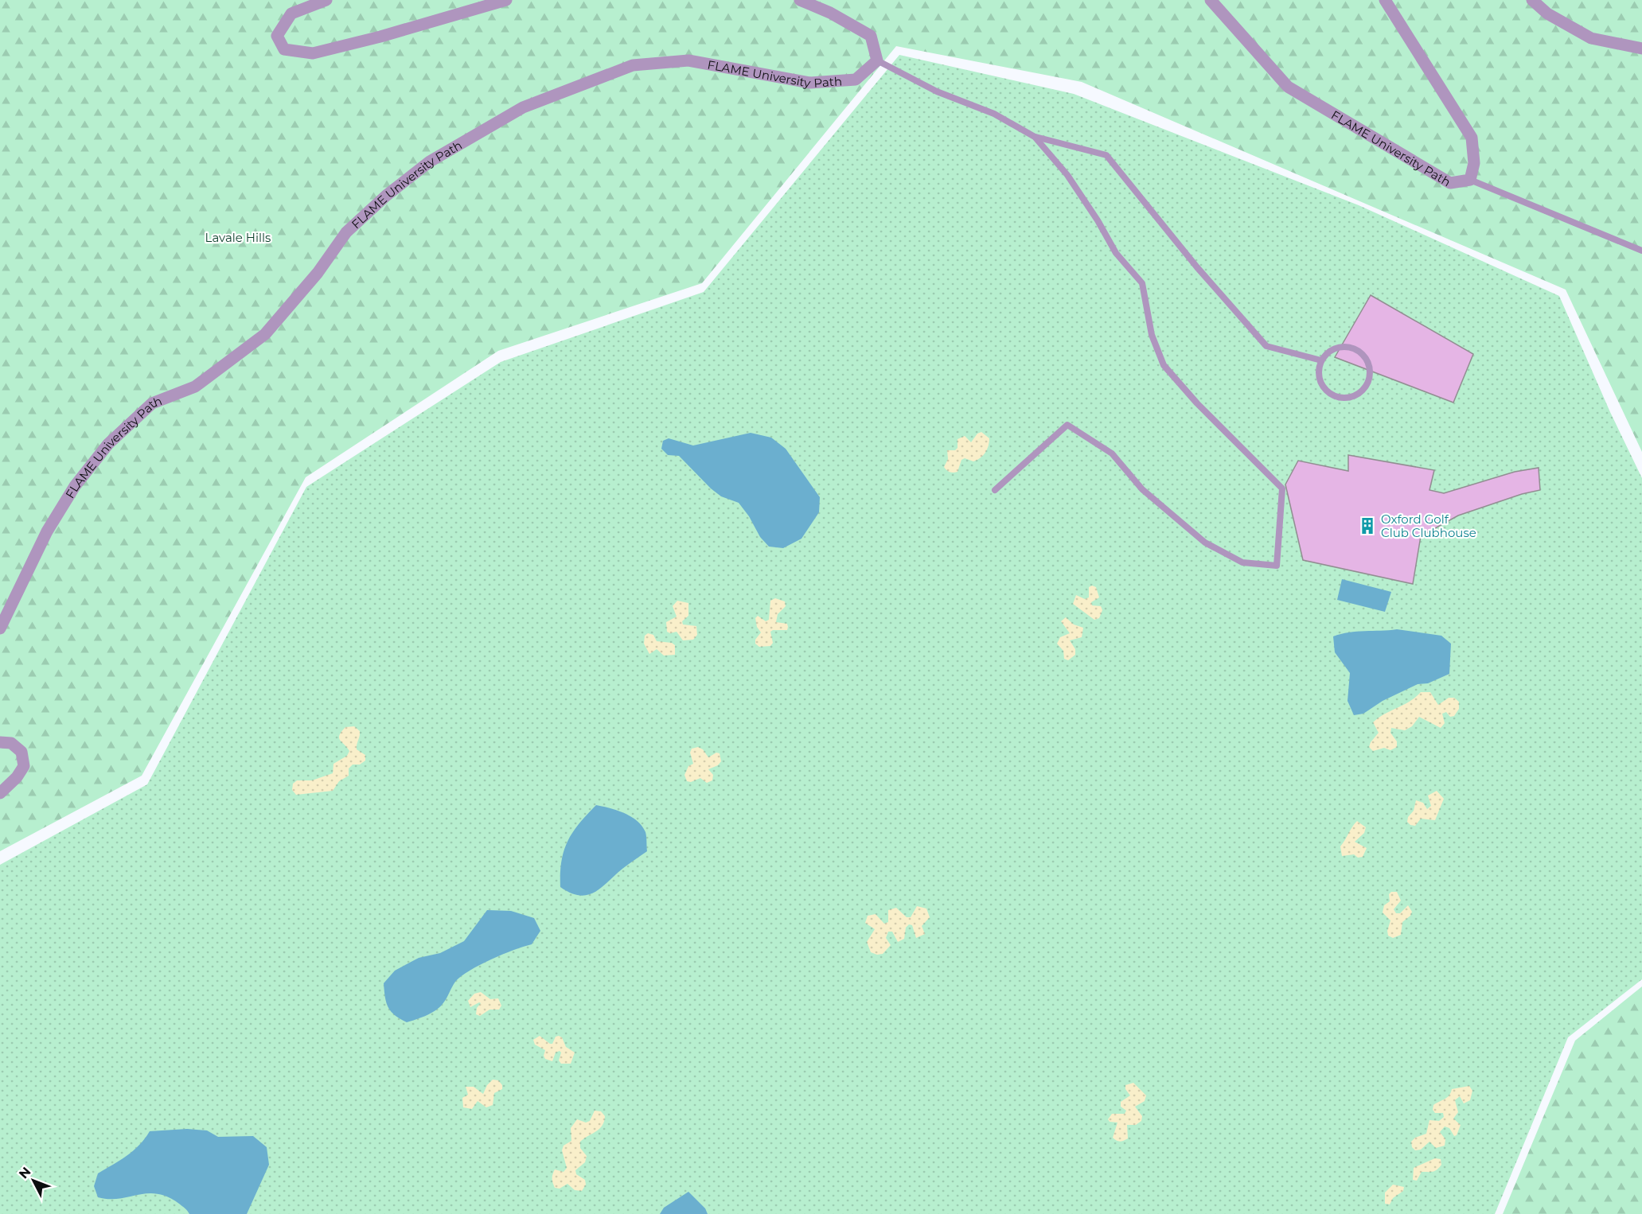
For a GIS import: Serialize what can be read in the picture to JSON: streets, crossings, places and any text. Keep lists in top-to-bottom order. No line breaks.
{"streets":{"street":["FLAME University Path"]},"parks":["Lavale Hills"],"places":{"building":["Oxford Golf Club Clubhouse"]},"north":"top left"}
